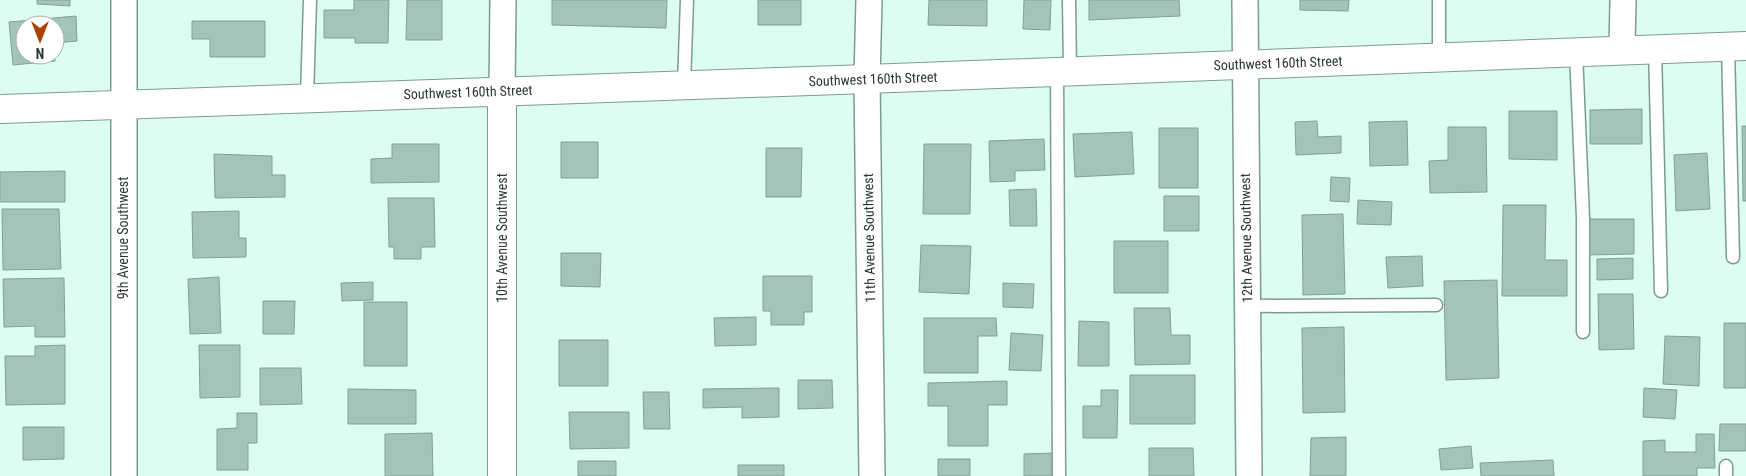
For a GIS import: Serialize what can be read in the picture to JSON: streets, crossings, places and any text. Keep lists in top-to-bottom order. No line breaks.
{"streets":{"street":["Southwest 160th Street","9th Avenue Southwest","10th Avenue Southwest","11th Avenue Southwest","12th Avenue Southwest"]},"crossings":[["Southwest 160th Street","9th Avenue Southwest"],["Southwest 160th Street","10th Avenue Southwest"],["Southwest 160th Street","11th Avenue Southwest"],["Southwest 160th Street","12th Avenue Southwest"]],"north":"bottom"}
